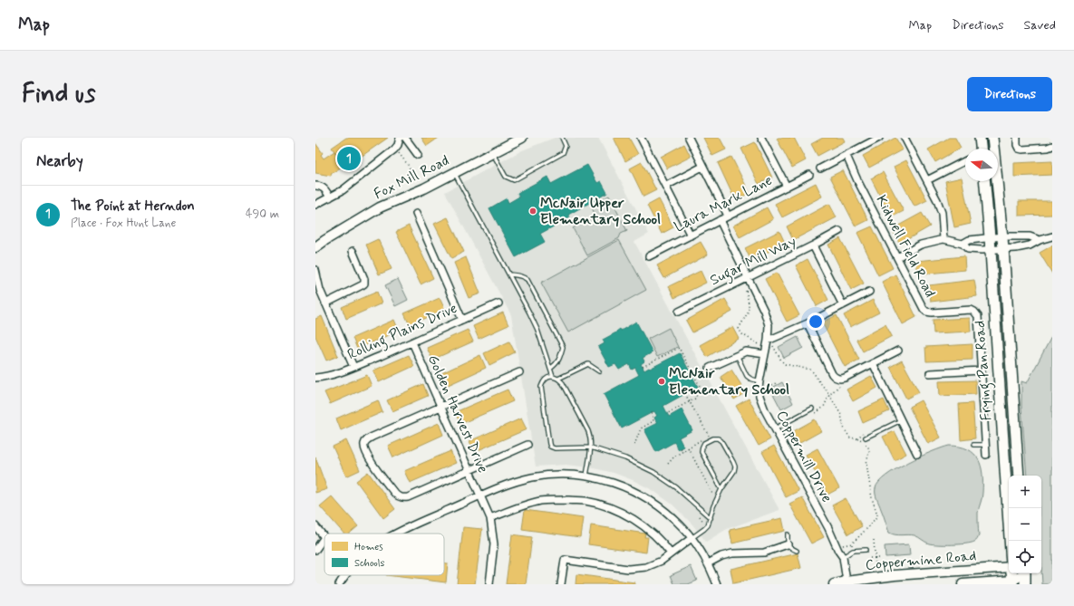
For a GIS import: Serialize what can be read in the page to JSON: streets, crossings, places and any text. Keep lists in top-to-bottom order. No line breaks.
{"streets":{"main road":["Frying Pan Road"],"street":["Fox Mill Road","Laura Mark Lane","Kidwell Field Road","Sugar Mill Way","Rolling Plains Drive","Golden Harvest Drive","Coppermill Drive","Coppermine Road"]},"crossings":[["Laura Mark Lane","Coppermill Drive"],["Sugar Mill Way","Coppermill Drive"],["Rolling Plains Drive","Golden Harvest Drive"],["Coppermill Drive","Coppermine Road"]],"places":["McNair Upper Elementary School","McNair Elementary School"],"legend":["Homes","Schools"],"north":"left","page":{"header":"Map","nav":["Map","Directions","Saved"],"buttons":"Directions","title":"Find us","heading":"Nearby","pins":"1","list":[{"mark":"1","name":"The Point at Herndon","note":"Place · Fox Hunt Lane","value":"490 m"}],"map_buttons":["+","−"]}}
